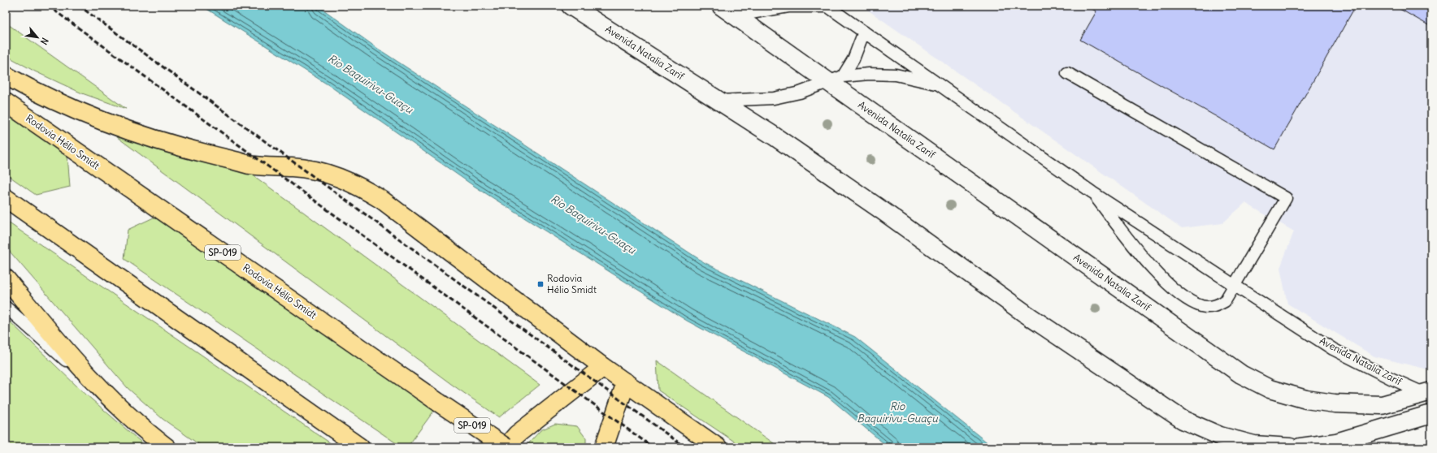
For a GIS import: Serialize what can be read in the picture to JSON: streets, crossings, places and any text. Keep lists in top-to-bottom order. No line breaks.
{"streets":{"main road":["Avenida Natalia Zarif","Rodovia Hélio Smidt","SP-019"]},"water":["Rio Baquirivu-Guaçu"],"places":{"transit":["Rodovia Hélio Smidt"]},"north":"bottom right"}
